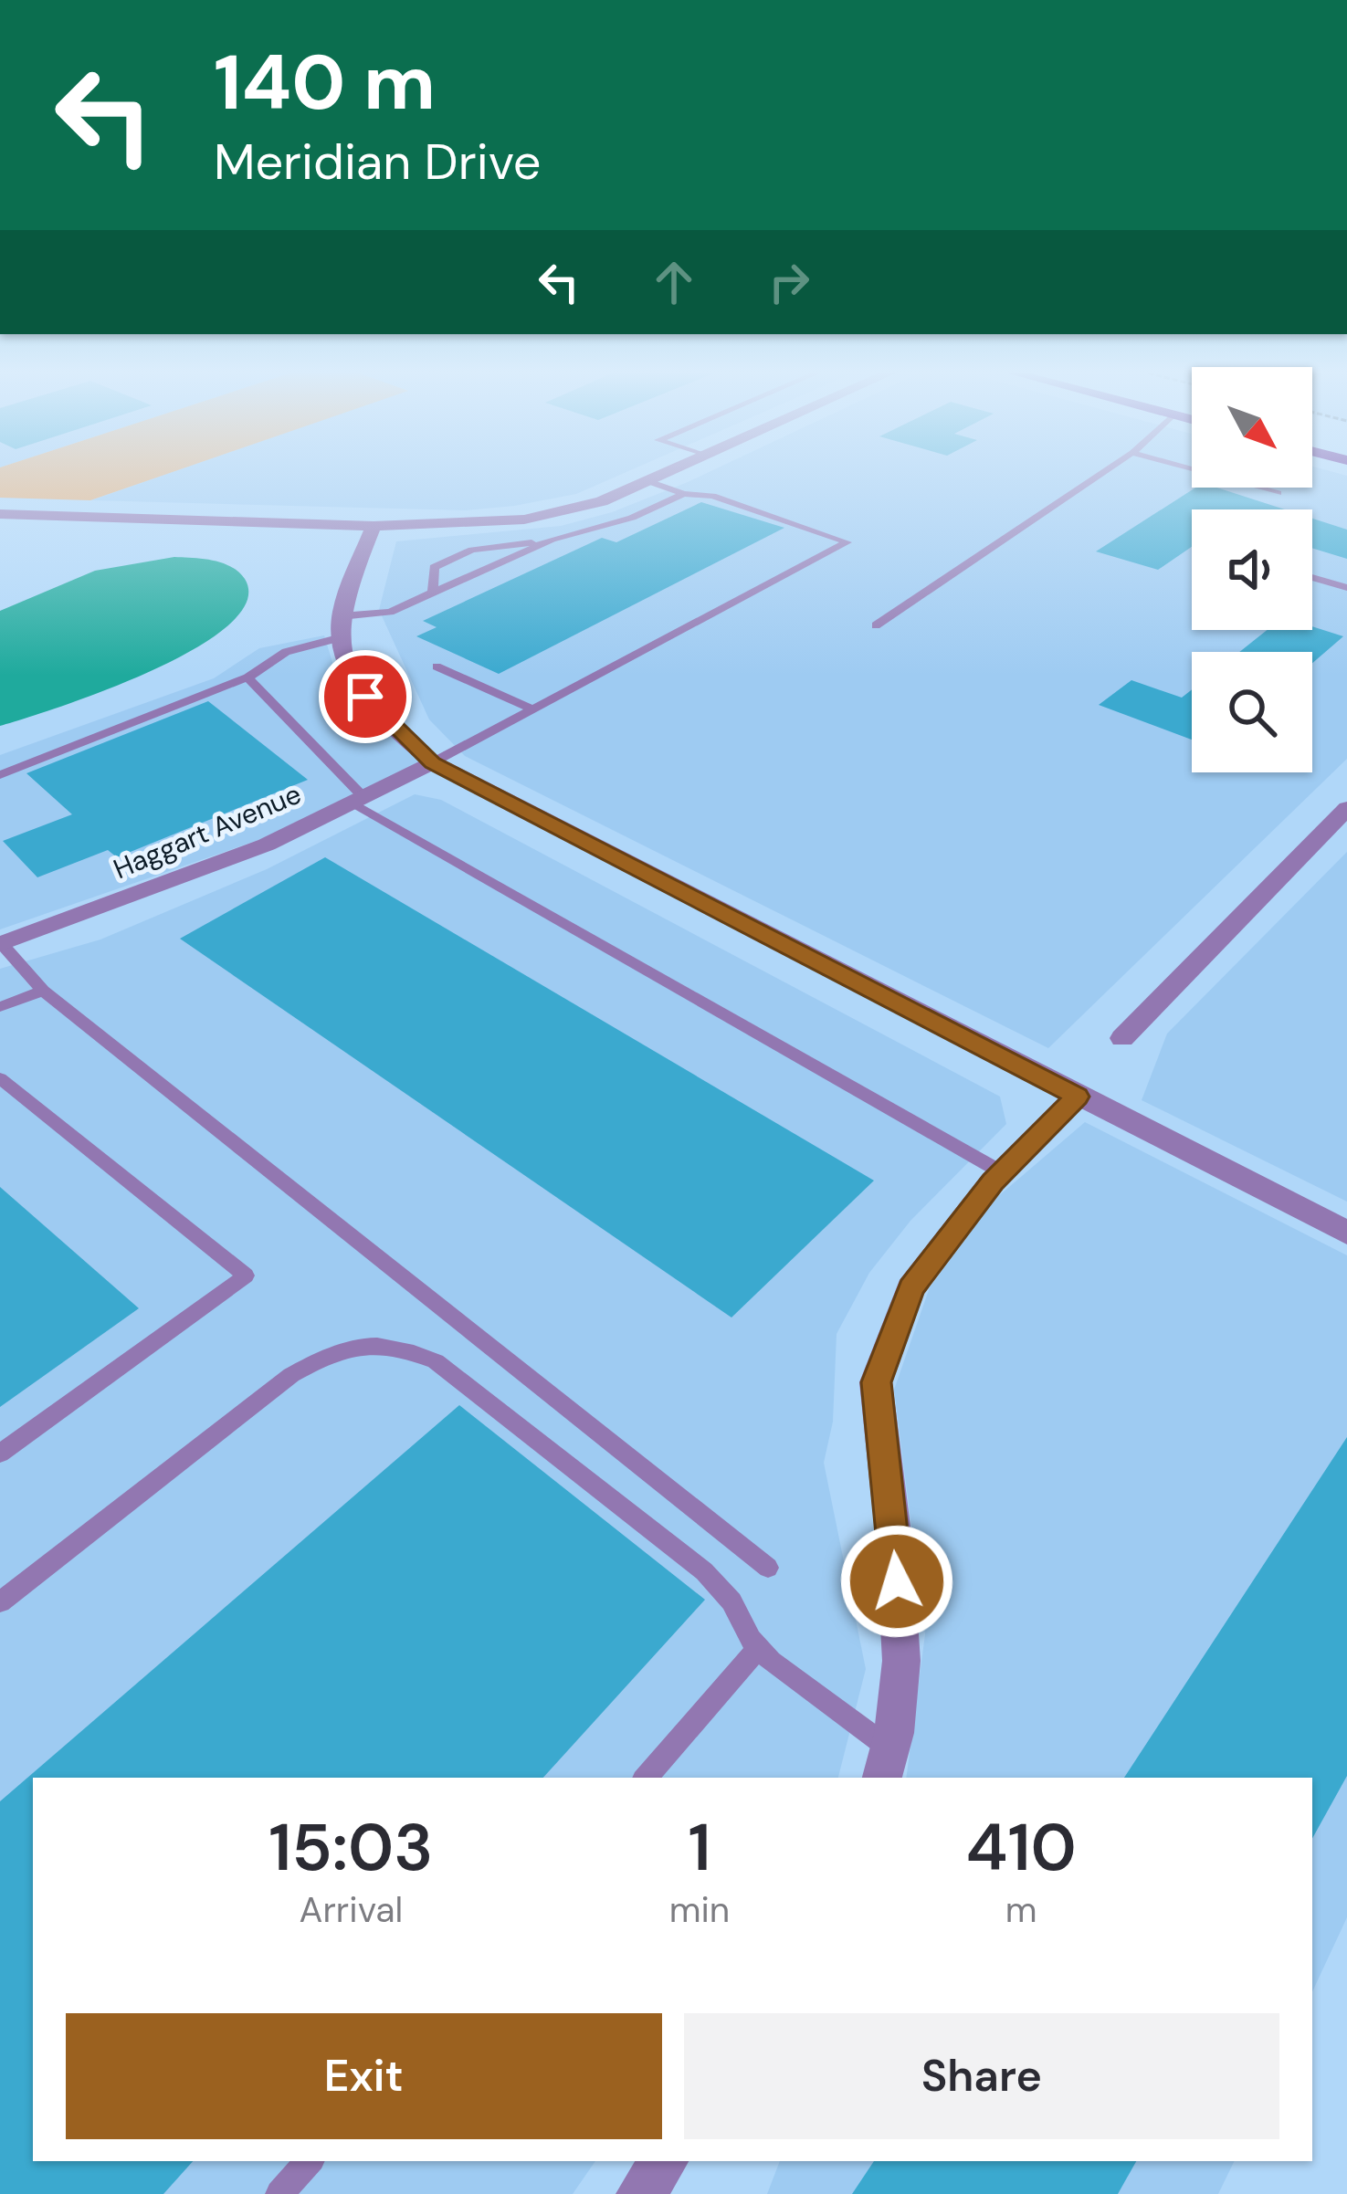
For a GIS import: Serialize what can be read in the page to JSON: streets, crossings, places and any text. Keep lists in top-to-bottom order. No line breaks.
{"streets":{"street":["Haggart Avenue"]},"north":"bottom right","page":{"turn":["140 m","Meridian Drive"],"eta":["15:03","Arrival","1","min","410","m"],"buttons":["Exit","Share"]}}
